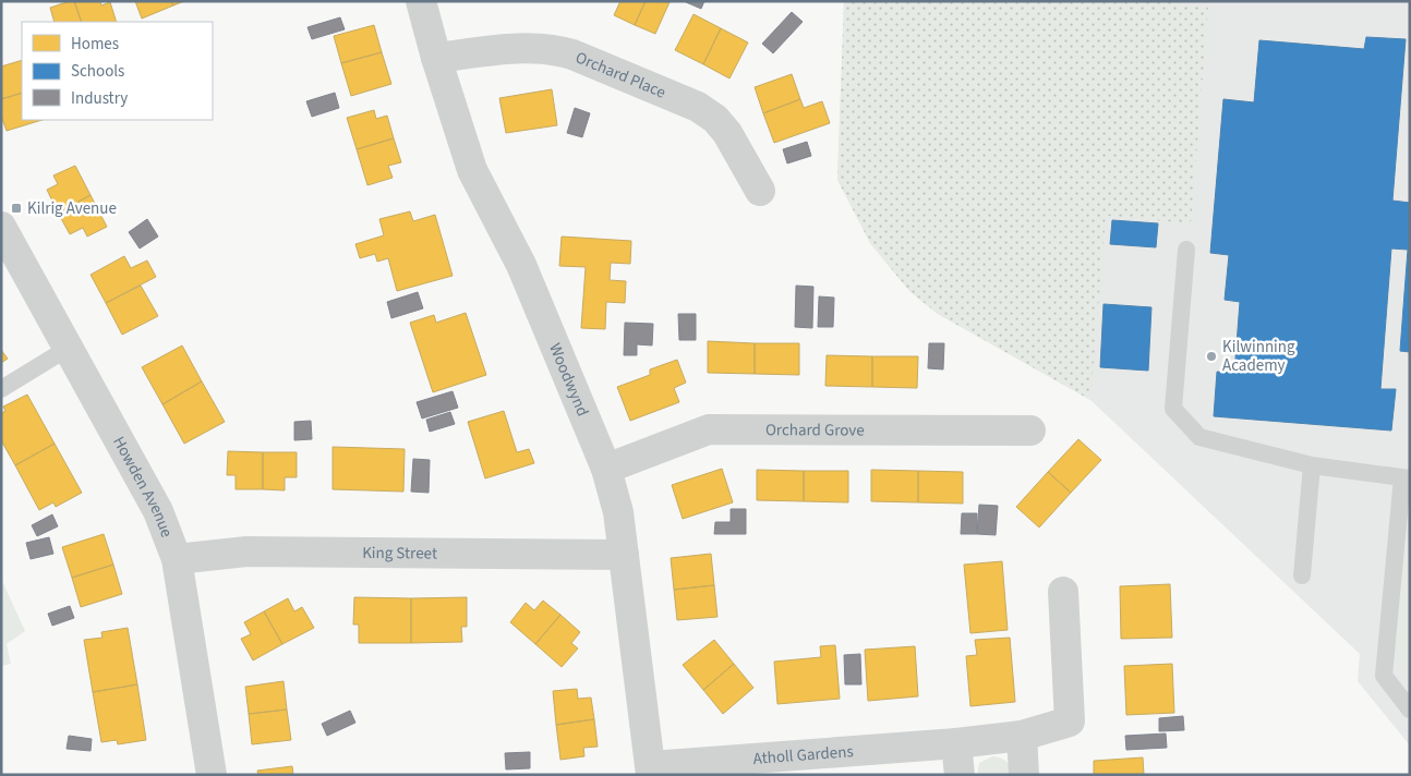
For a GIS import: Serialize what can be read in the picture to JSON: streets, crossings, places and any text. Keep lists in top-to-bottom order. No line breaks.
{"streets":{"street":["Orchard Place","Woodwynd","Orchard Grove","Howden Avenue","King Street","Atholl Gardens"]},"crossings":[["Orchard Place","Woodwynd"],["Woodwynd","Orchard Grove"],["Woodwynd","King Street"],["Woodwynd","Atholl Gardens"],["Howden Avenue","King Street"]],"places":{"transit":["Kilrig Avenue"],"other":["Kilwinning Academy"]},"legend":["Homes","Schools","Industry"]}
